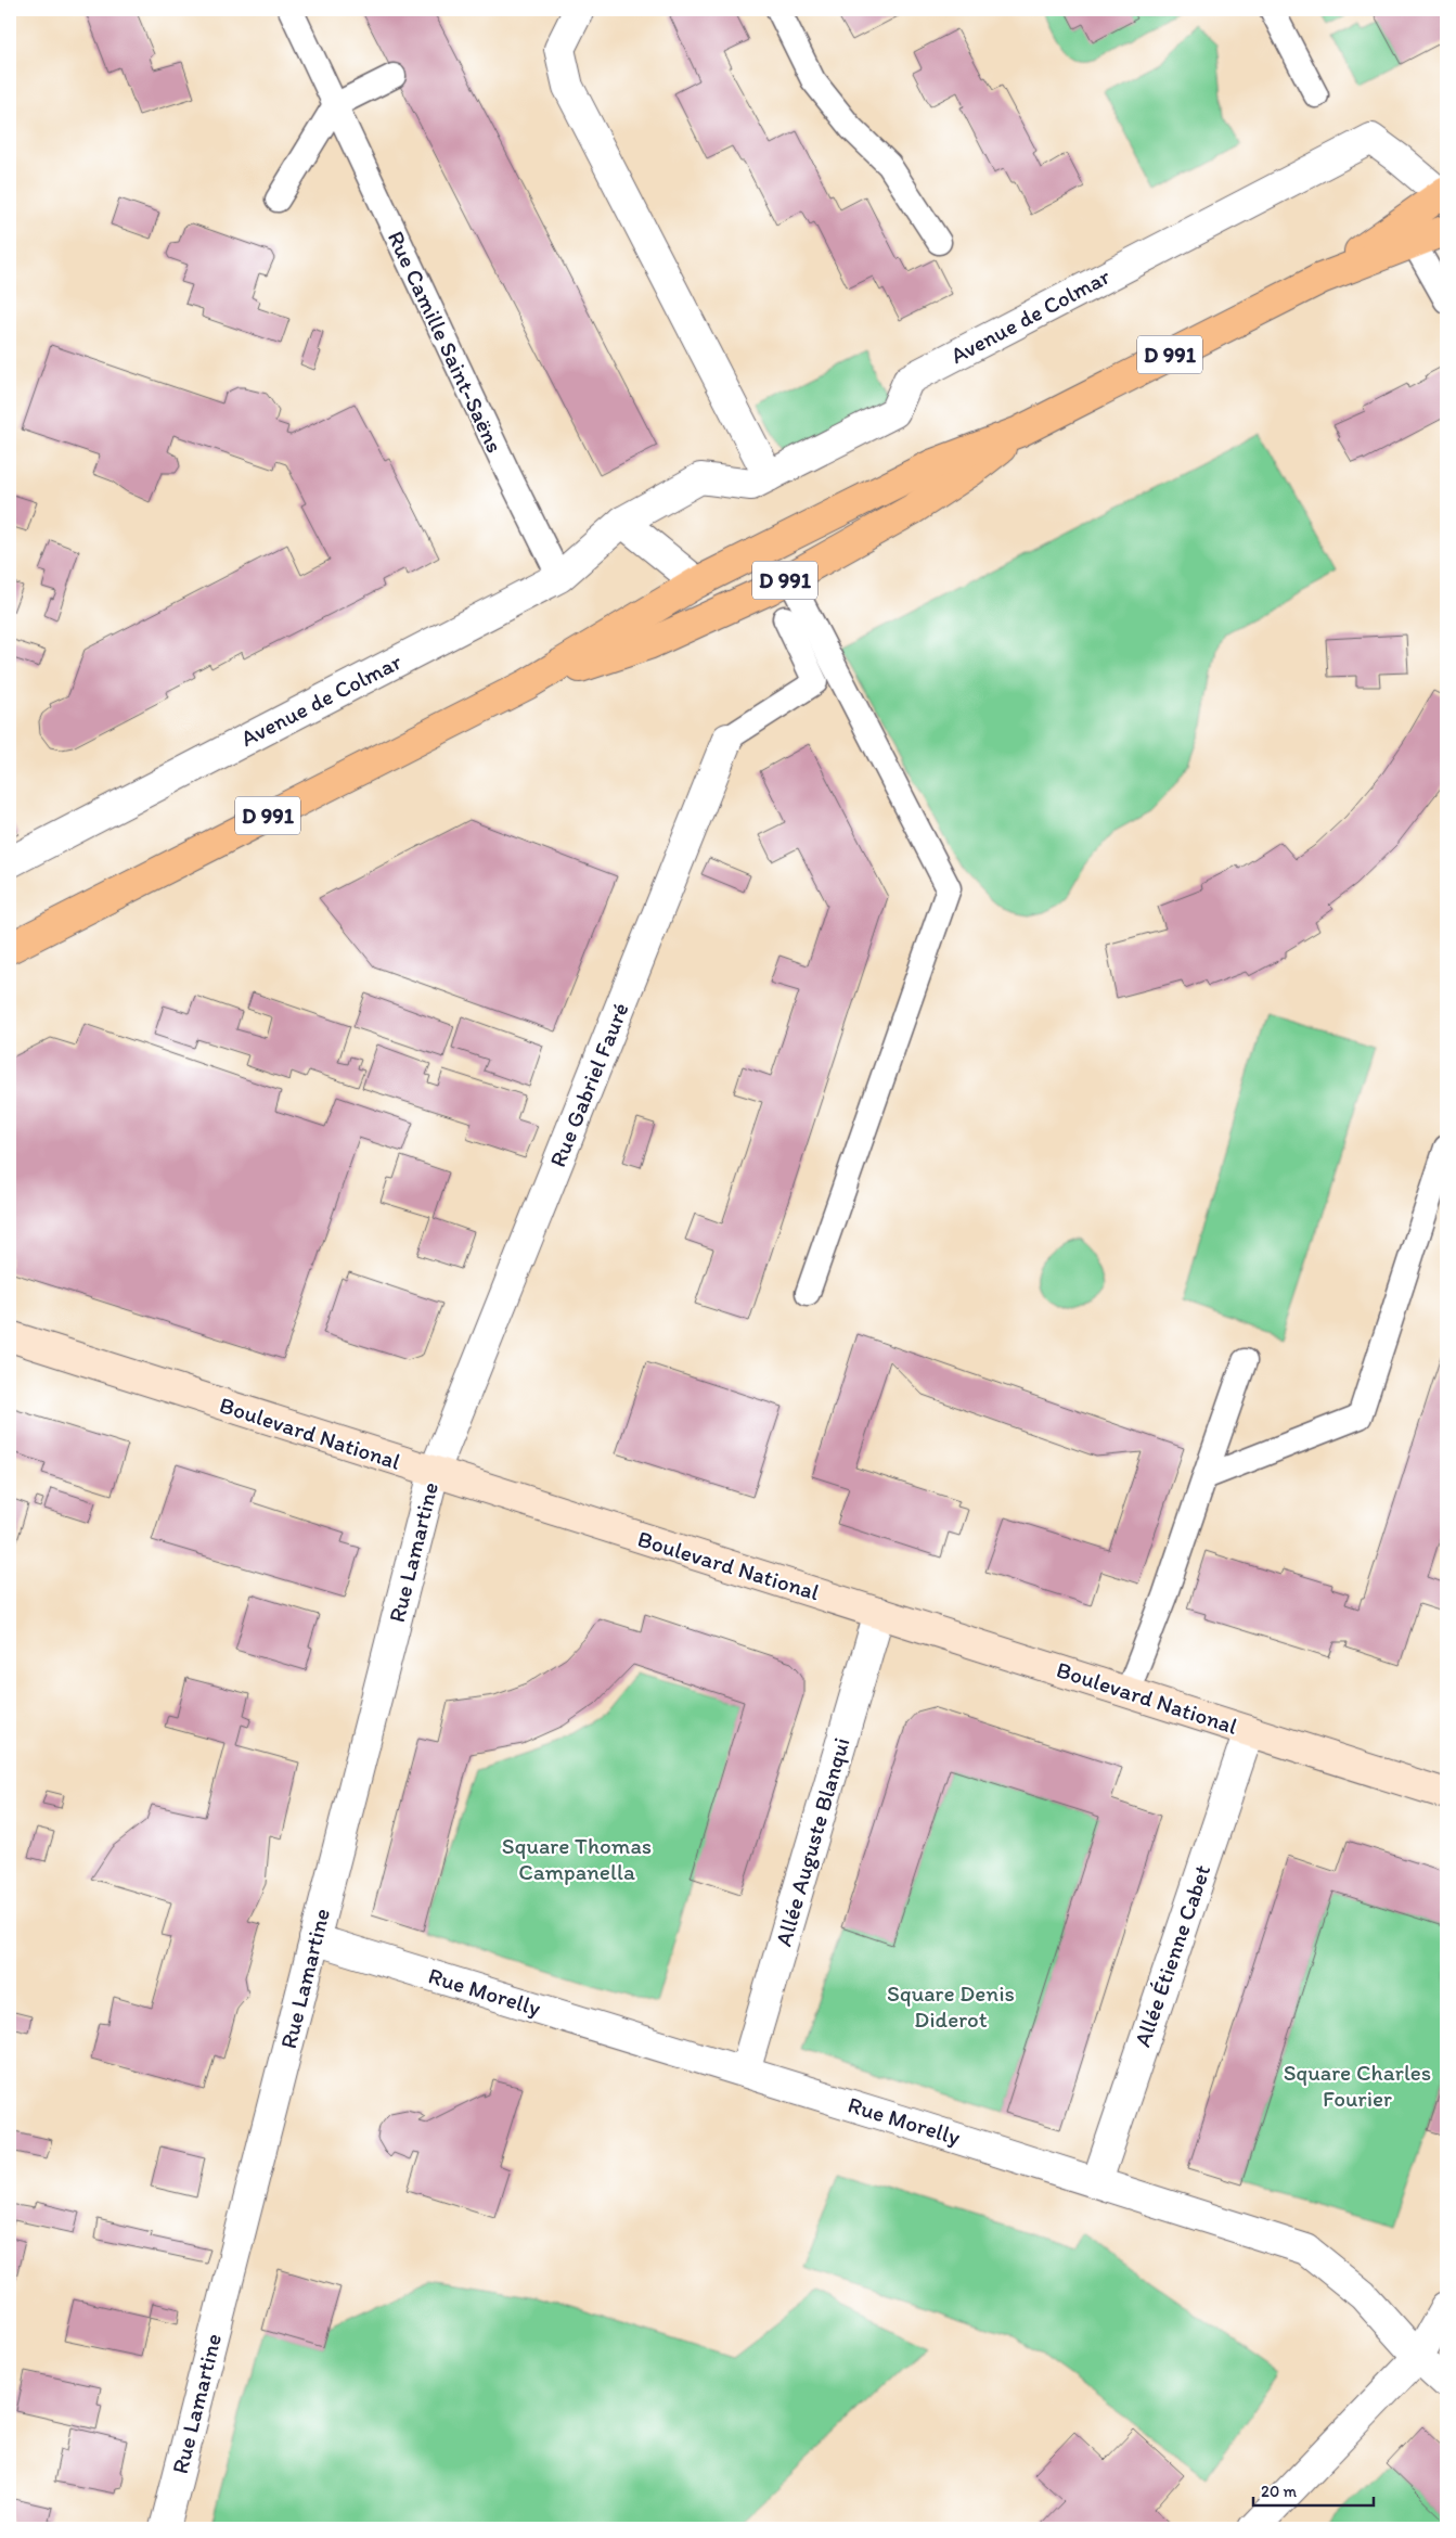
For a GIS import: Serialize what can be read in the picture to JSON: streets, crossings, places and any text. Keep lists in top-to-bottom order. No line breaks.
{"streets":{"main road":["Avenue de Colmar","D 991"],"street":["Rue Gabriel Fauré","Boulevard National","Rue Lamartine","Allée Auguste Blanqui","Allée Étienne Cabet","Rue Morelly"],"lane":["Rue Camille Saint-Saëns"]},"crossings":[["Avenue de Colmar","Rue Camille Saint-Saëns"],["Rue Gabriel Fauré","Rue Lamartine"],["Boulevard National","Rue Lamartine"],["Boulevard National","Allée Auguste Blanqui"],["Boulevard National","Allée Étienne Cabet"],["Rue Lamartine","Rue Morelly"],["Allée Auguste Blanqui","Rue Morelly"],["Allée Étienne Cabet","Rue Morelly"]],"parks":["Square Thomas Campanella","Square Denis Diderot","Square Charles Fourier"],"scale_bar":"20 m"}
